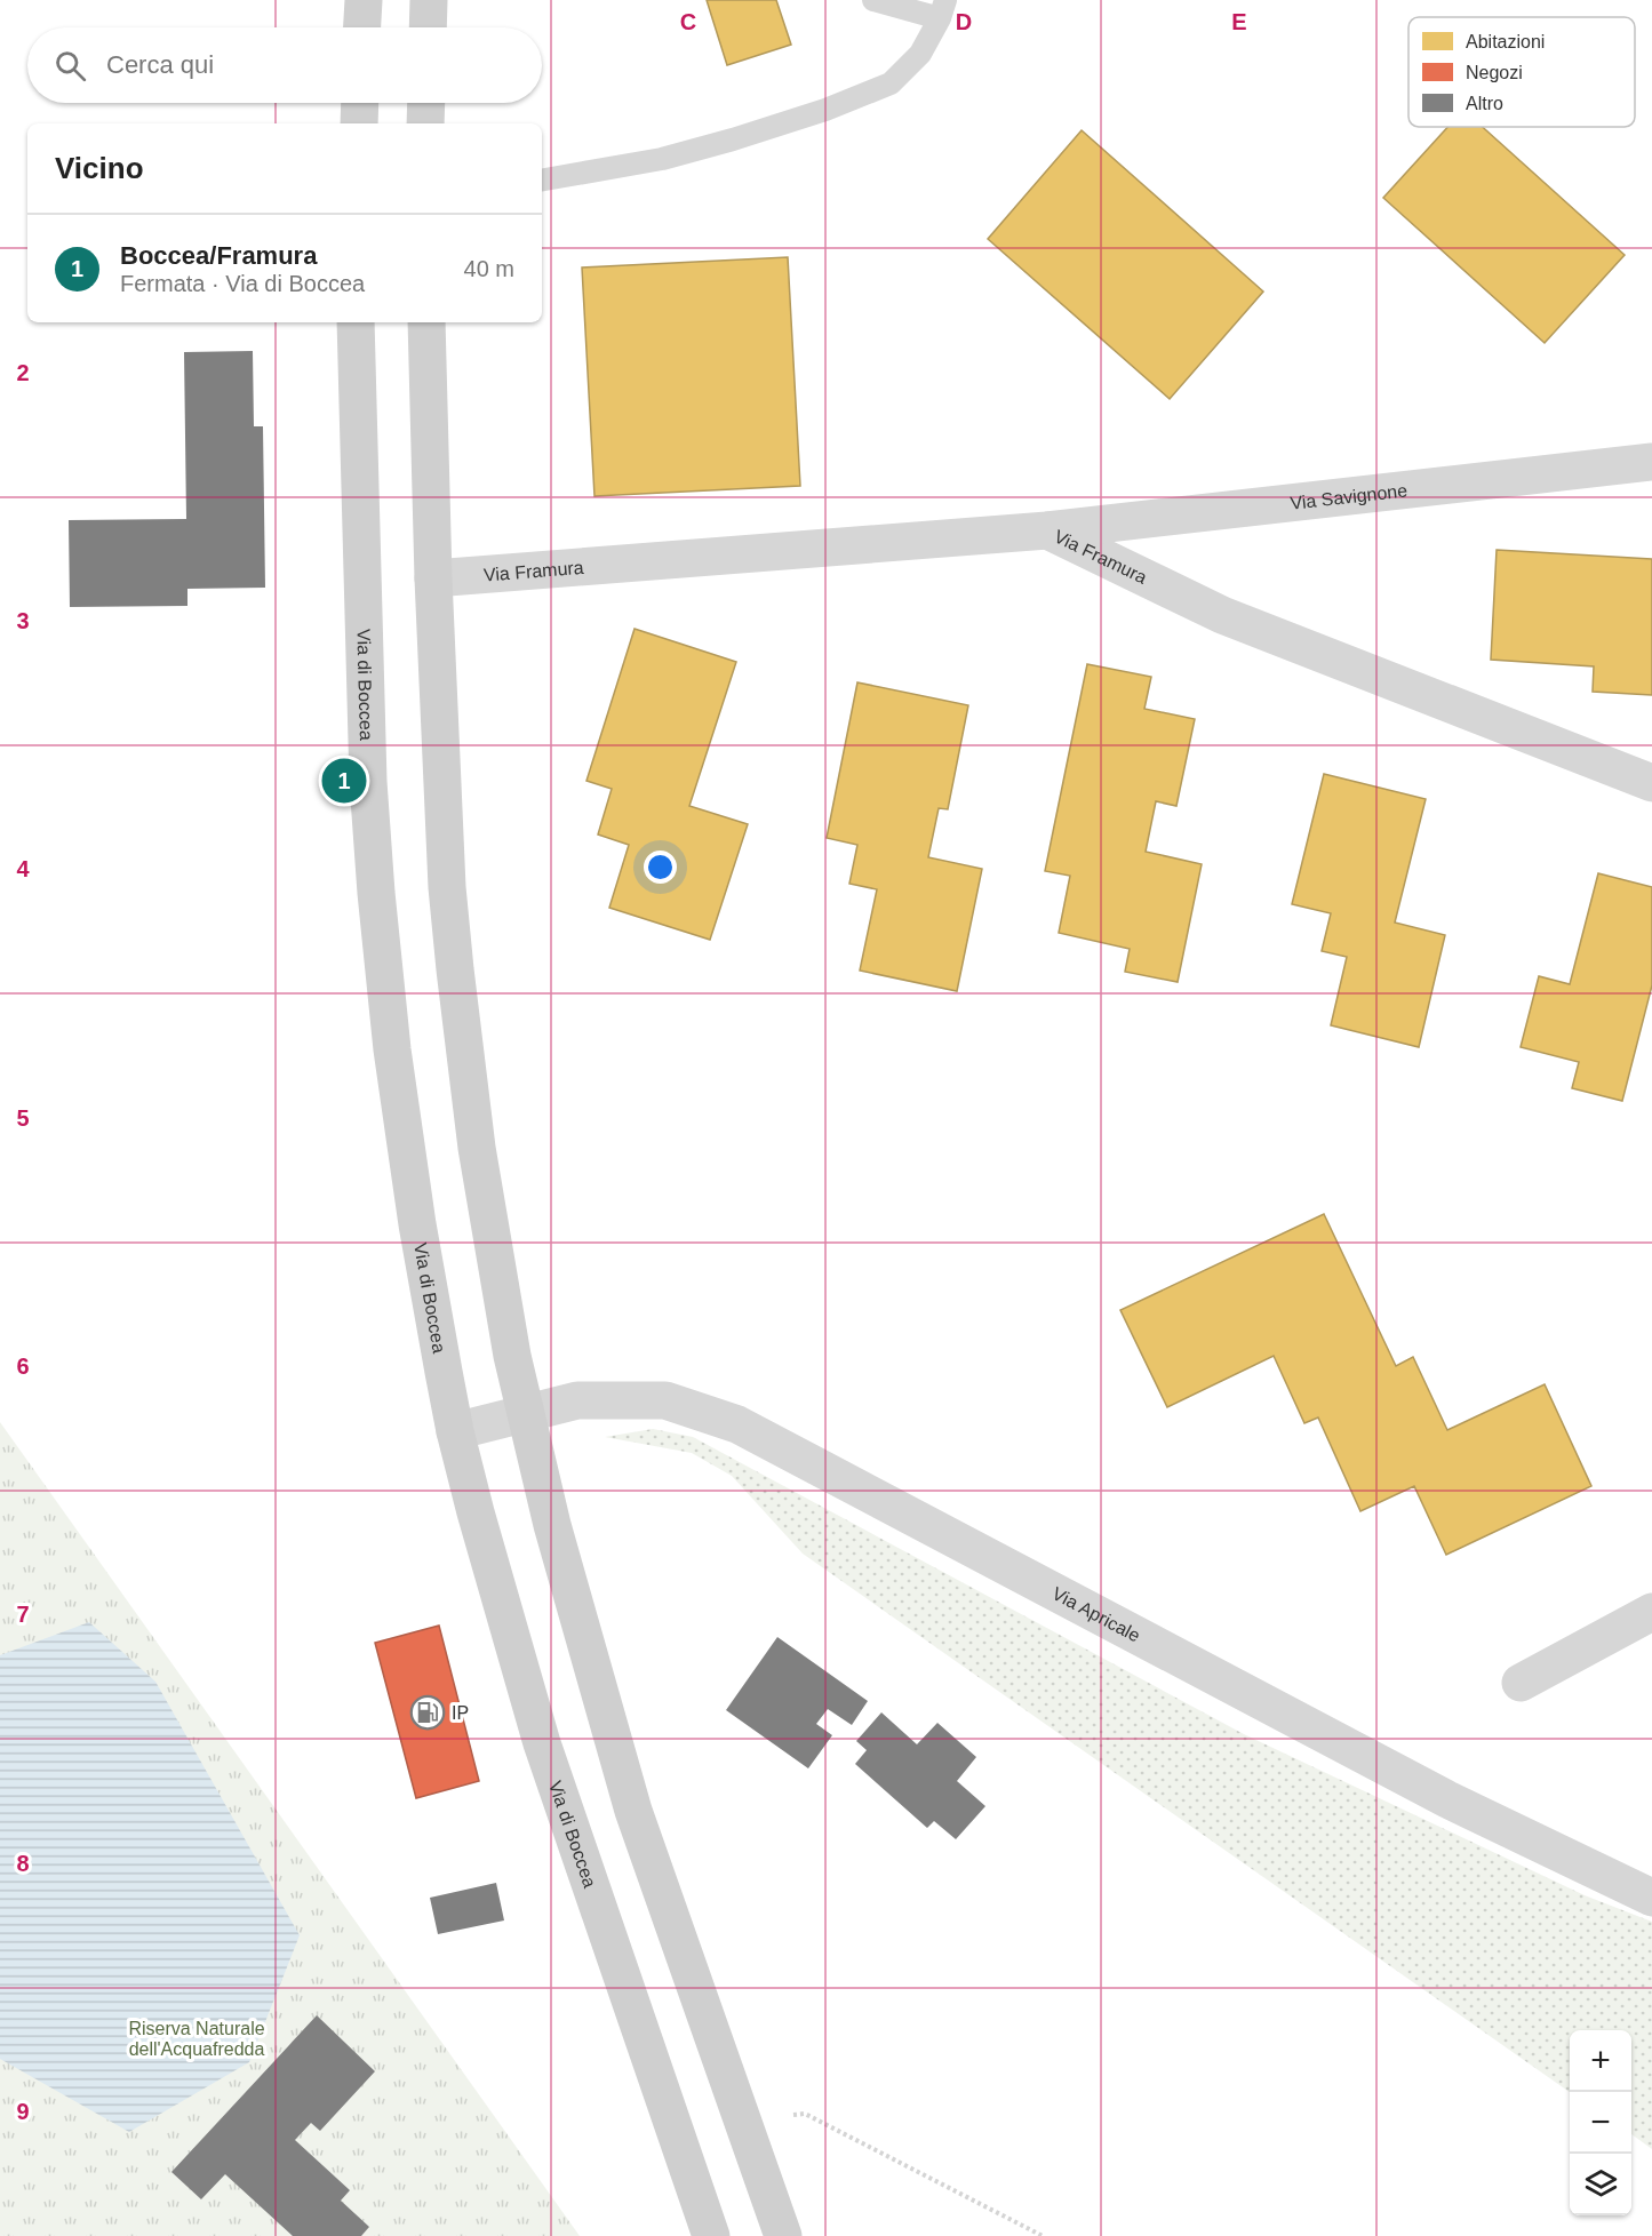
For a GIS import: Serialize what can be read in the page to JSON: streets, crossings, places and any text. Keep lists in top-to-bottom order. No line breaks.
{"streets":{"main road":["Via di Boccea"],"street":["Via Savignone","Via Framura","Via Apricale"]},"crossings":[["Via Savignone","Via Framura"],["Via di Boccea","Via Apricale"]],"parks":["Riserva Naturale dell'Acquafredda"],"places":{"fuel station":["IP"]},"legend":["Abitazioni","Negozi","Altro"],"page":{"search":"Cerca qui","heading":"Vicino","list":[{"mark":"1","name":"Boccea/Framura","note":"Fermata · Via di Boccea","value":"40 m"}],"pins":"1","map_buttons":["+","−"]},"grid":{"columns":["C","D","E"],"rows":["2","3","4","5","6","7","8","9"]}}
